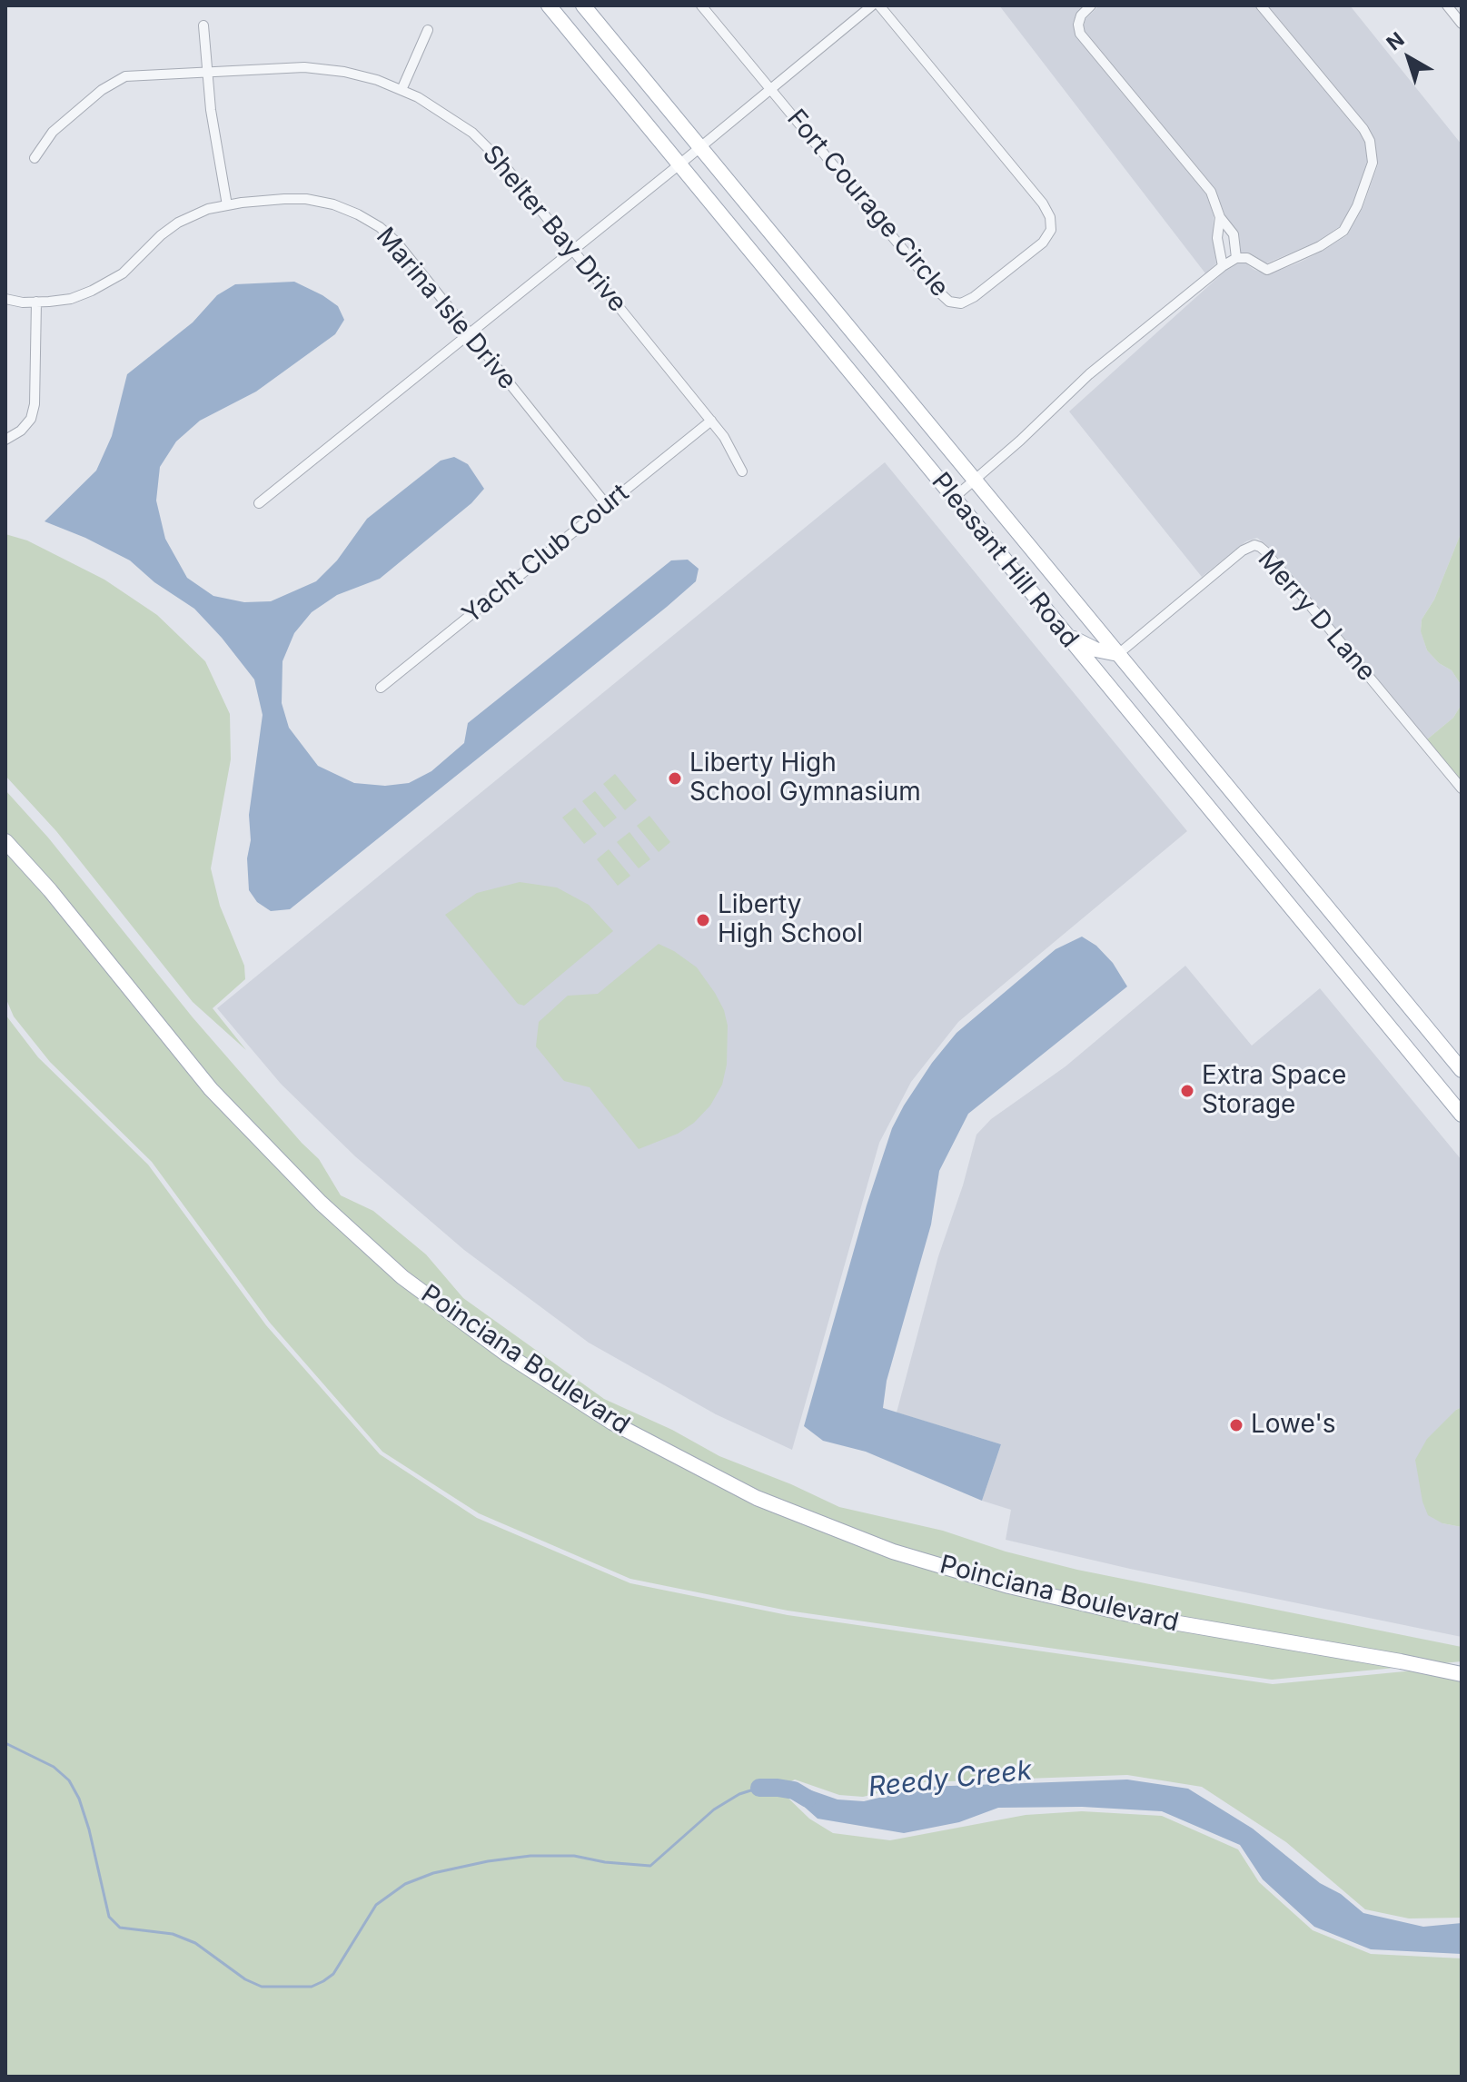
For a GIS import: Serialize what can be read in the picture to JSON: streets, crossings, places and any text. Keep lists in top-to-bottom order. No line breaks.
{"streets":{"main road":["Pleasant Hill Road","Poinciana Boulevard"],"street":["Fort Courage Circle","Shelter Bay Drive","Marina Isle Drive","Yacht Club Court","Merry D Lane"]},"crossings":[["Shelter Bay Drive","Yacht Club Court"],["Marina Isle Drive","Yacht Club Court"],["Pleasant Hill Road","Merry D Lane"]],"water":["Reedy Creek"],"places":["Liberty High School Gymnasium","Liberty High School","Extra Space Storage","Lowe's"],"north":"top left"}
